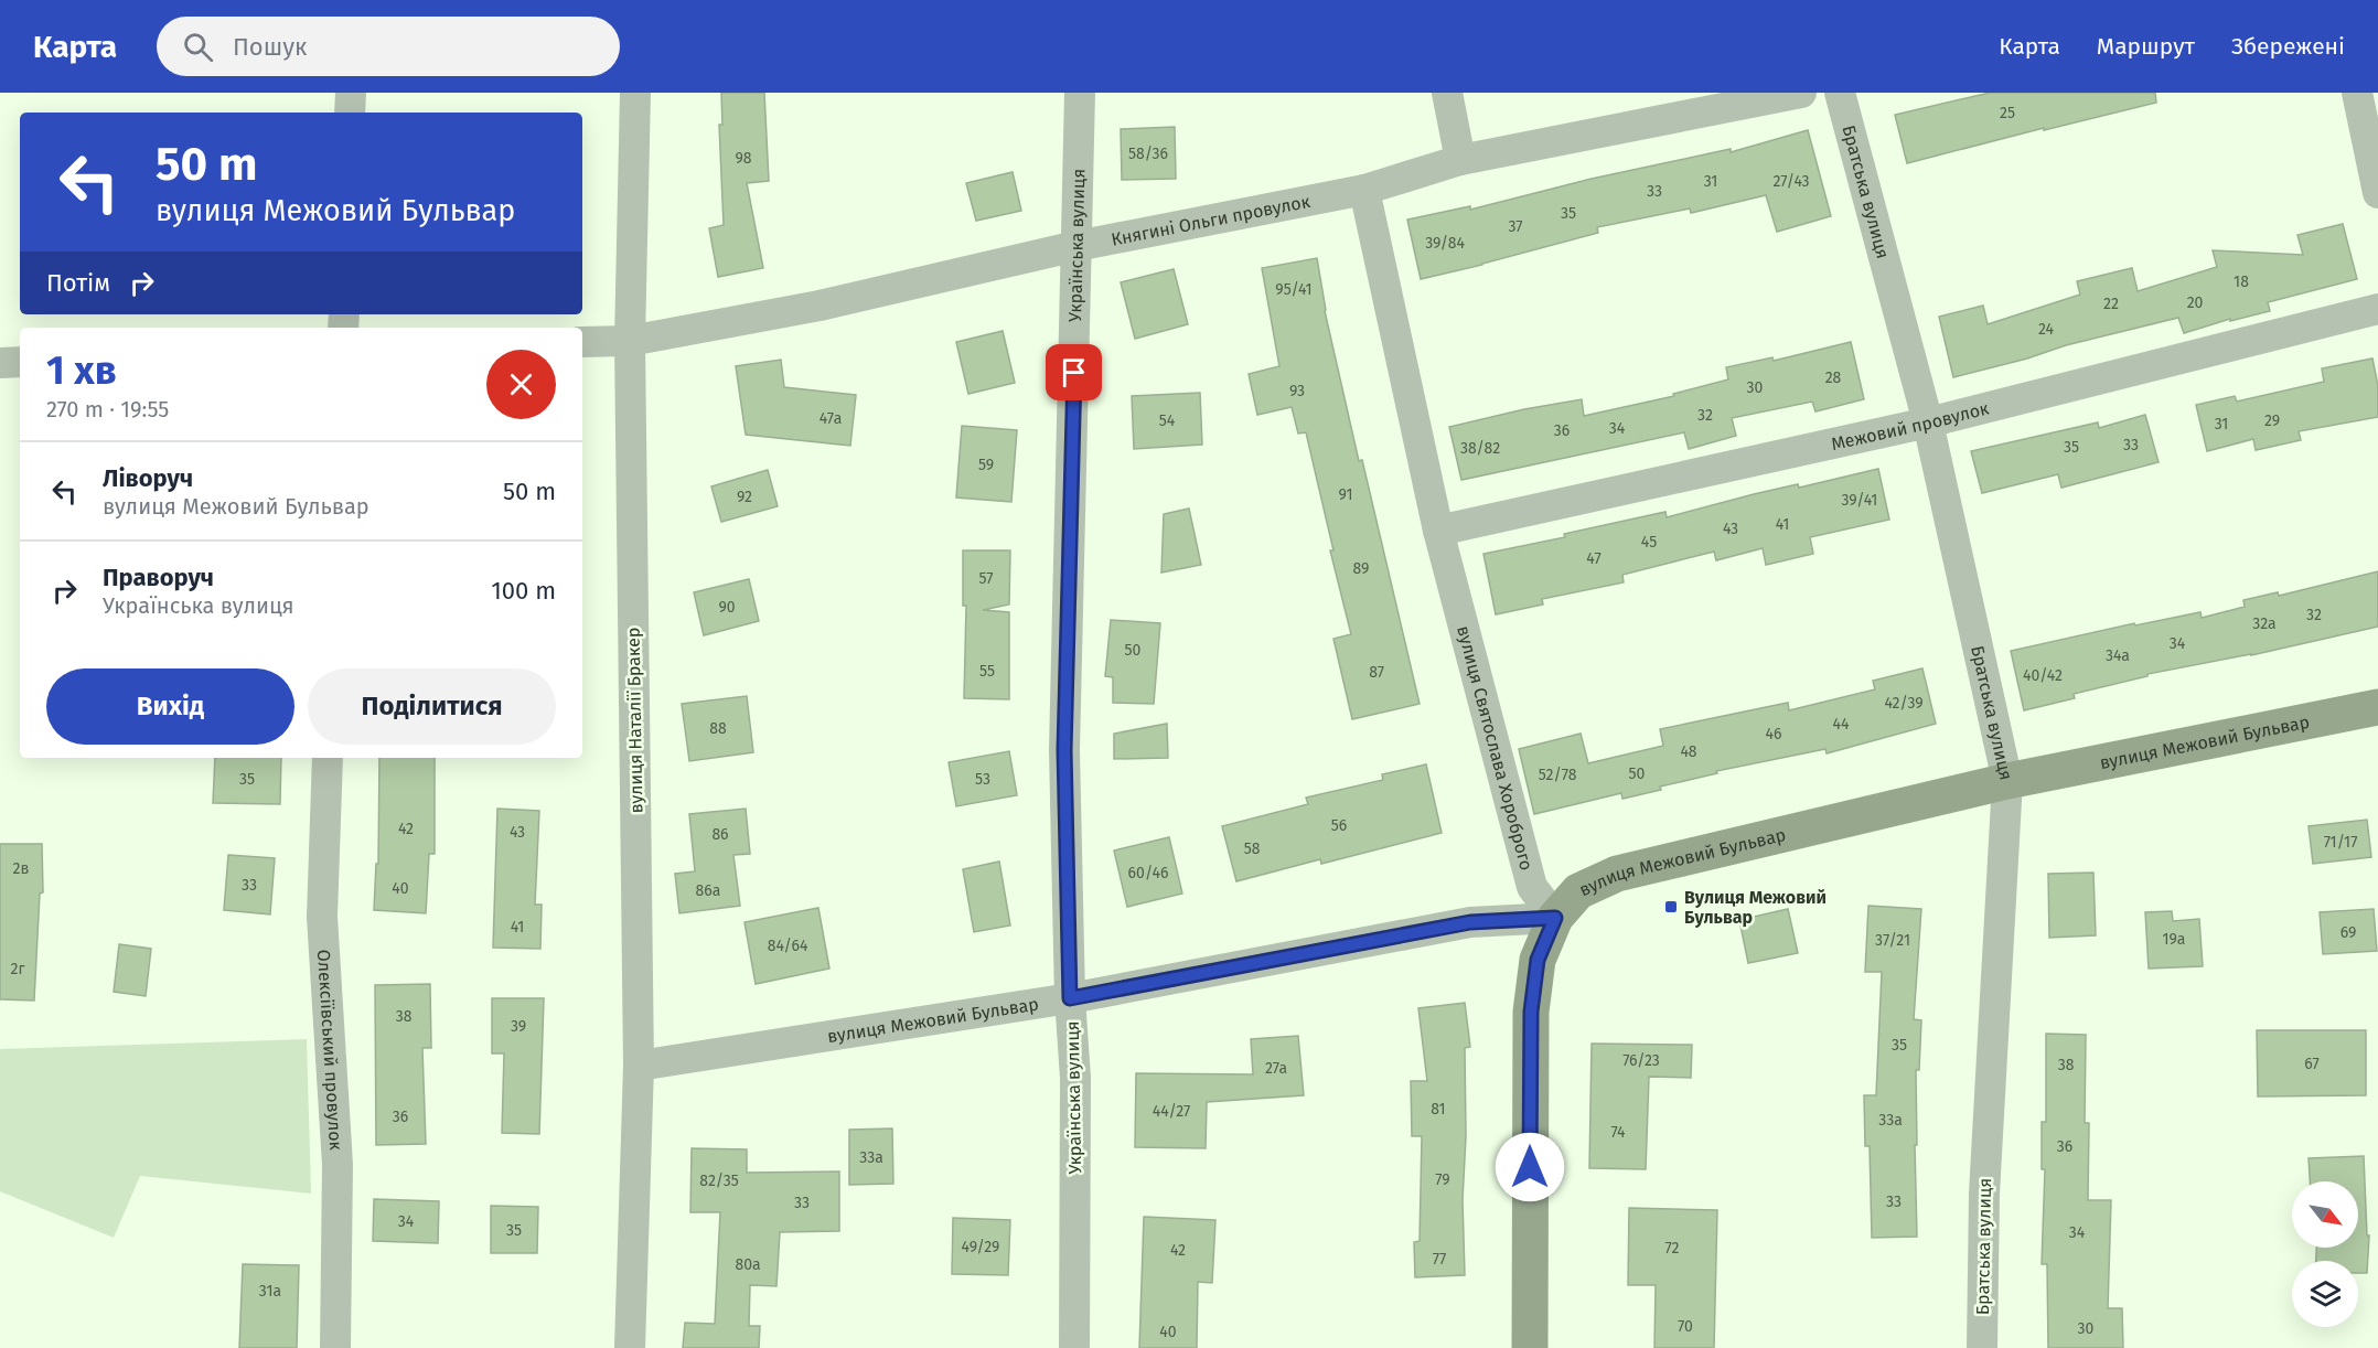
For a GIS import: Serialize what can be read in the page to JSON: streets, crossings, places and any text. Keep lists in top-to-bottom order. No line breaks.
{"streets":{"street":["Братська вулиця","Княгині Ольги провулок","Українська вулиця","Межовий провулок","вулиця Наталії Бракер","вулиця Межовий Бульвар","вулиця Святослава Хороброго","Олексіївський провулок"]},"crossings":[["Братська вулиця","Межовий провулок"],["Братська вулиця","вулиця Межовий Бульвар"],["Княгині Ольги провулок","Українська вулиця"],["Княгині Ольги провулок","вулиця Наталії Бракер"],["Княгині Ольги провулок","вулиця Святослава Хороброго"],["Українська вулиця","вулиця Межовий Бульвар"],["Межовий провулок","вулиця Святослава Хороброго"],["вулиця Наталії Бракер","вулиця Межовий Бульвар"],["вулиця Межовий Бульвар","вулиця Святослава Хороброго"]],"places":{"transit":["Вулиця Межовий Бульвар"]},"house_numbers":["25","58/36","98","31","27/43","33","35","37","39/84","18","95/41","20","22","24","28","30","93","32","47а","54","29","31","34","36","33","35","38/82","59","91","92","39/41","41","43","45","47","89","57","90","32","32а","34","50","34а","55","87","40/42","42/39","44","88","46","48","50","52/78","35","53","56","42","43","86","71/17","58","2в","60/46","33","40","86а","41","69","19а","37/21","84/64","2г","38","39","35","76/23","67","38","27а","81","44/27","36","33а","74","36","33а","79","82/35","33","33","34","35","34","49/29","72","42","77","80а","31а","70","30","40"],"north":"bottom right","page":{"header":"Карта","search":"Пошук","nav":["Карта","Маршрут","Збережені"],"turn":["50 m","вулиця Межовий Бульвар"],"then":"Потім","heading":["1 хв","270 m · 19:55"],"list":[{"name":"Ліворуч","note":"вулиця Межовий Бульвар","value":"50 m"},{"name":"Праворуч","note":"Українська вулиця","value":"100 m"}],"buttons":["Вихід","Поділитися"]}}
